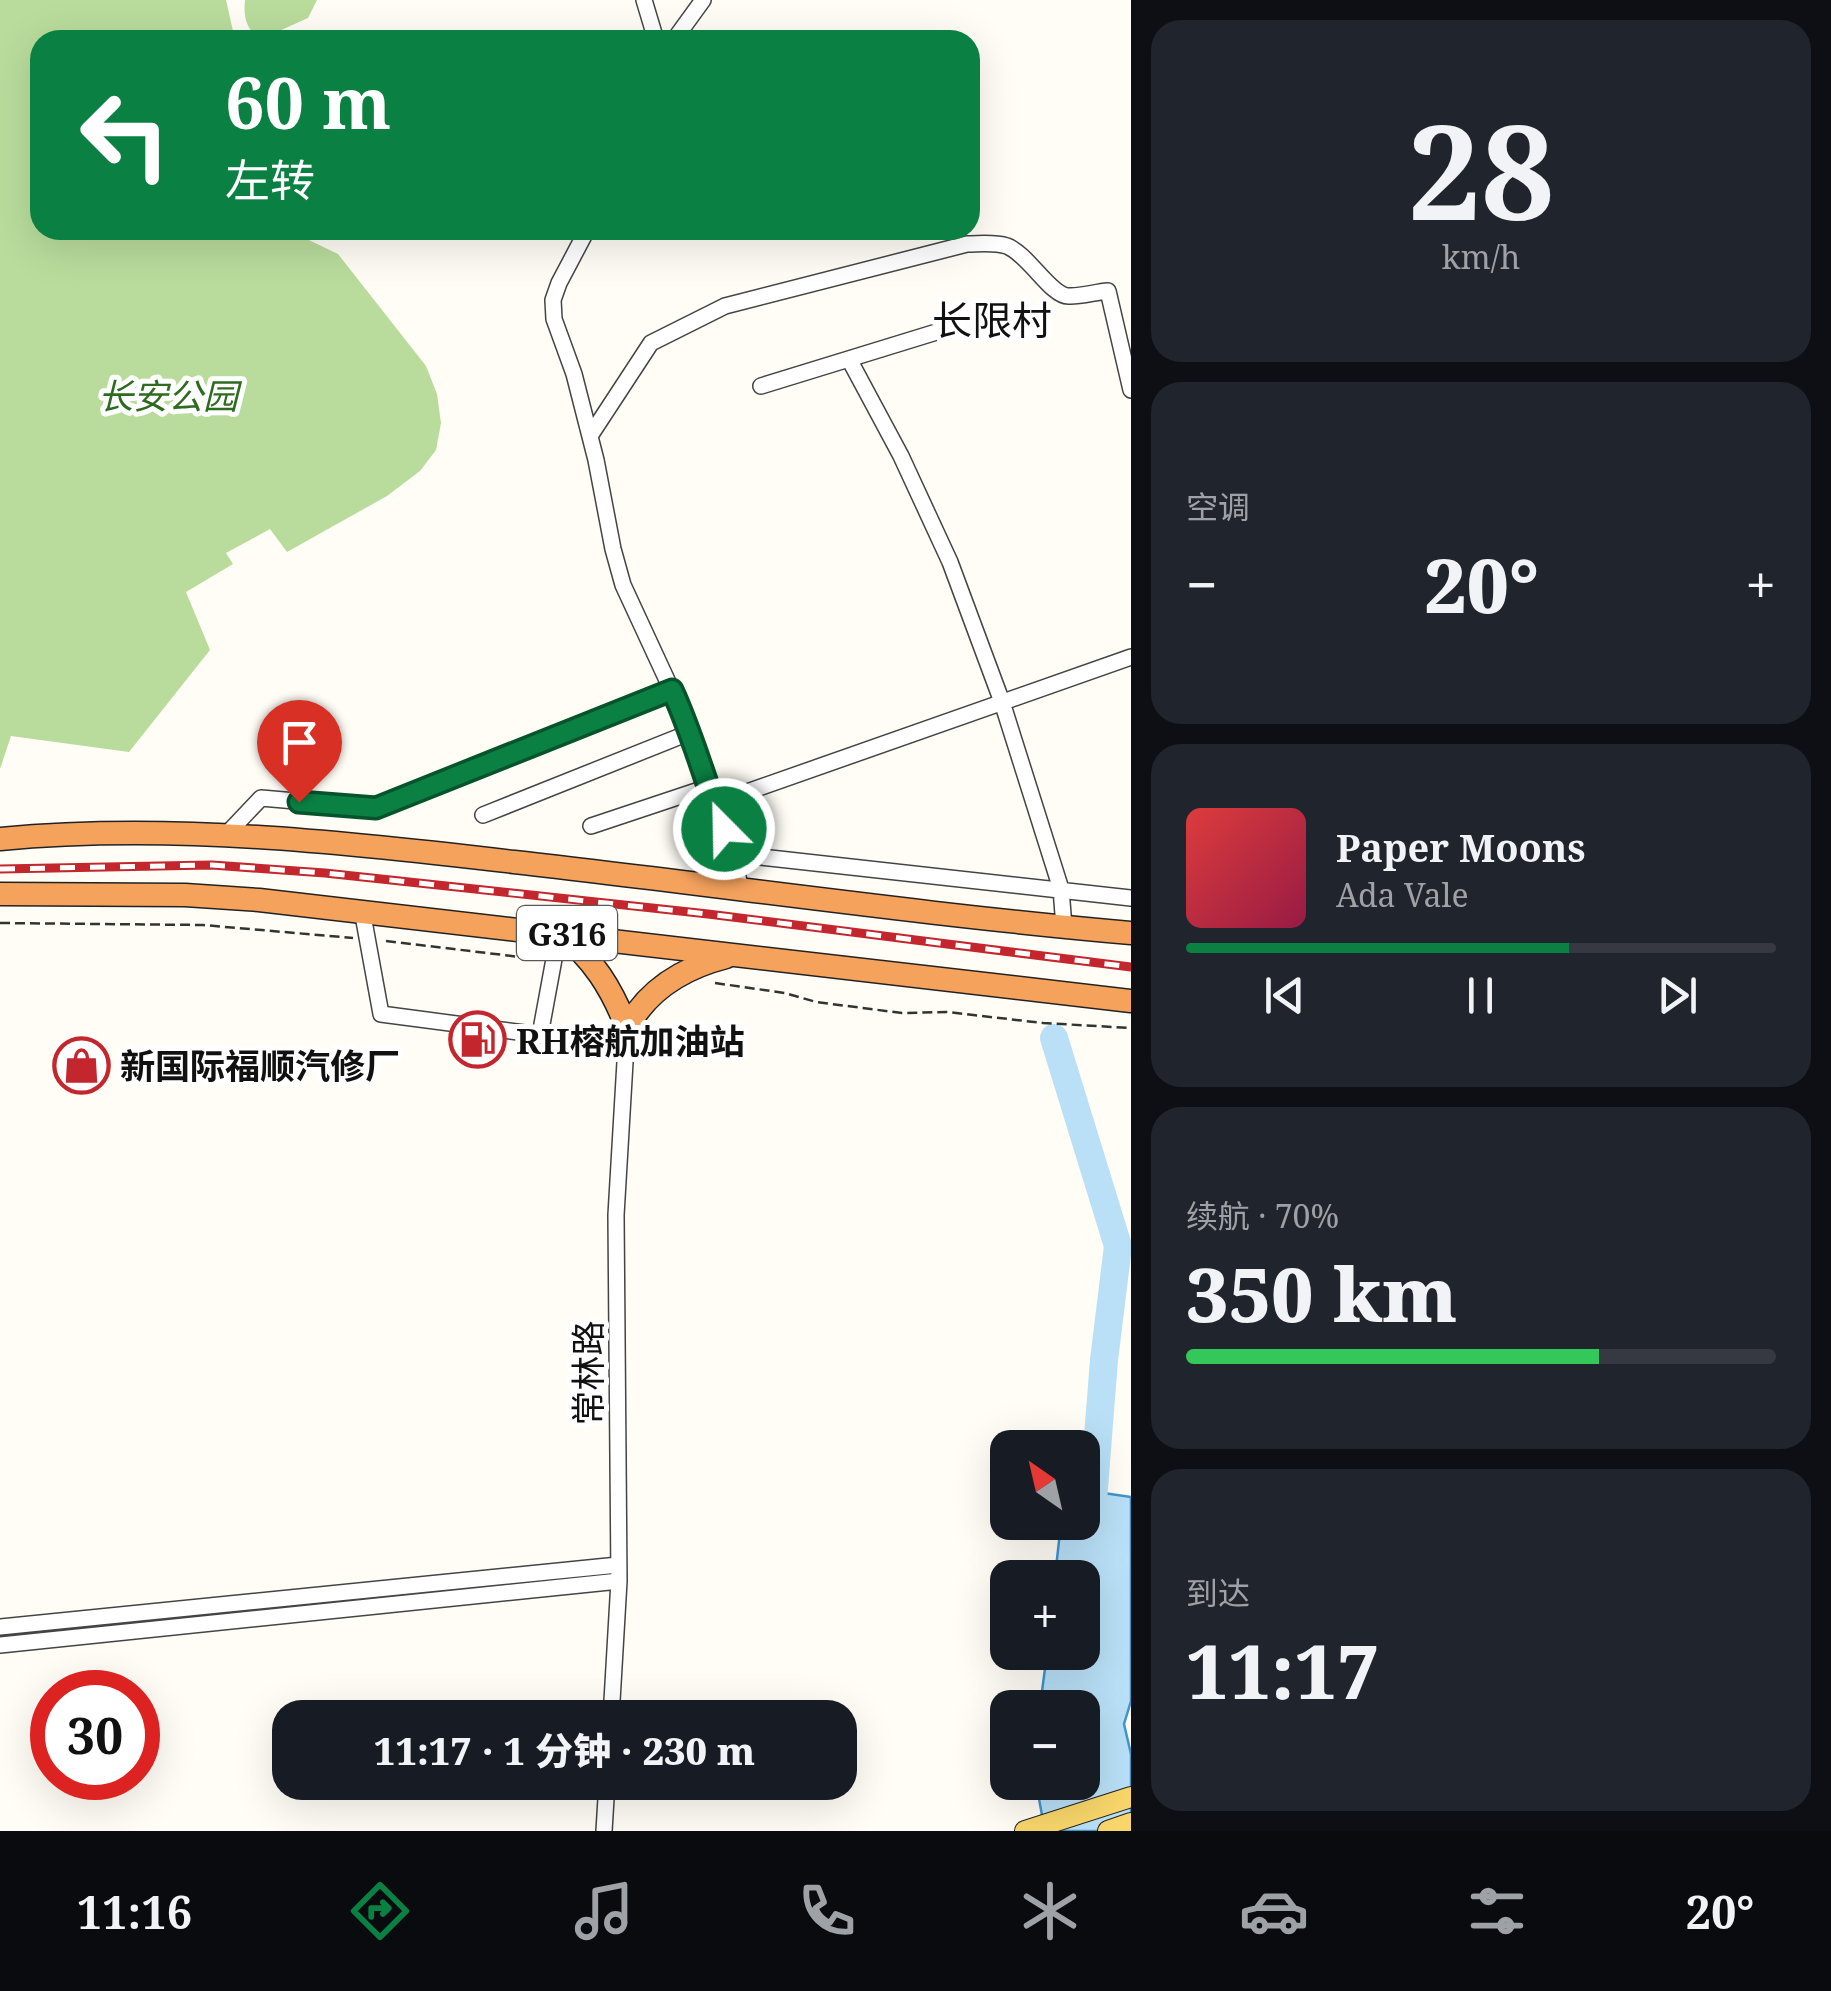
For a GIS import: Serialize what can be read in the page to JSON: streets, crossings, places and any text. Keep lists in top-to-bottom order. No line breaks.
{"streets":{"highway":["G316"],"street":["常林路"]},"districts":["长限村"],"parks":["长安公园"],"places":{"fuel station":["RH榕航加油站"],"shop":["新国际福顺汽修厂"]},"north":"top left","page":{"tile":[["28","km/h"],"空调",["续航 · 70%","350 km"],["到达","11:17"]],"turn":["60 m","左转"],"heat":["−","20°","+"],"song":["Paper Moons","Ada Vale"],"map_buttons":["+","−"],"limit":"30","trip":"11:17 · 1 分钟 · 230 m","tabs":["11:16","20°"]}}
